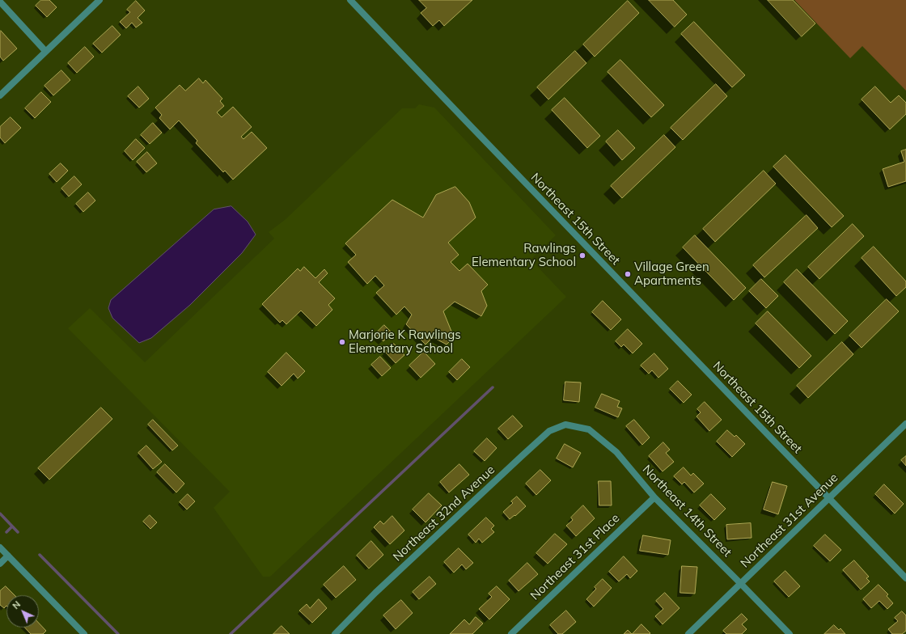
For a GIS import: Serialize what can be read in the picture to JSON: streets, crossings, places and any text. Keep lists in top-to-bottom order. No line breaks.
{"streets":{"street":["Northeast 15th Street","Northeast 14th Street","Northeast 32nd Avenue","Northeast 31st Avenue","Northeast 31st Place"]},"crossings":[["Northeast 15th Street","Northeast 31st Avenue"],["Northeast 14th Street","Northeast 32nd Avenue"],["Northeast 14th Street","Northeast 31st Avenue"],["Northeast 14th Street","Northeast 31st Place"]],"places":["Rawlings Elementary School","Village Green Apartments","Marjorie K Rawlings Elementary School"],"north":"top left"}
